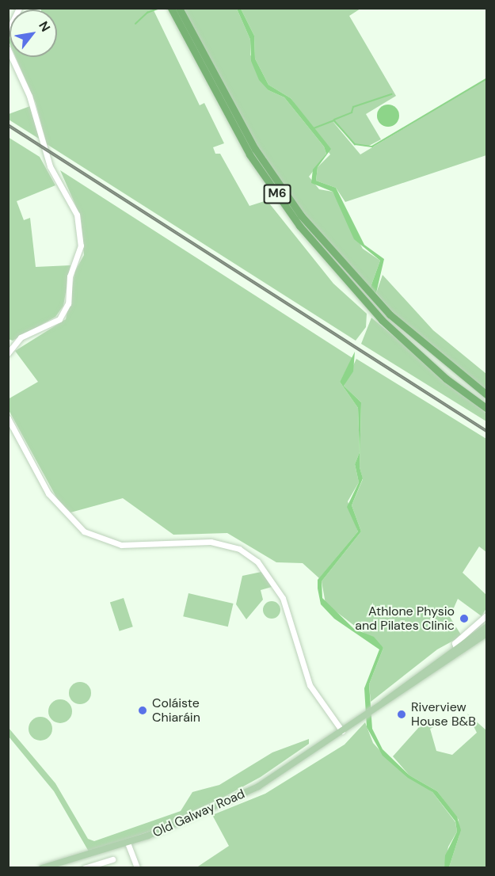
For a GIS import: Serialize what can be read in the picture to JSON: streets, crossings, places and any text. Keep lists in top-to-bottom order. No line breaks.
{"streets":{"highway":["M6"],"main road":["Old Galway Road"]},"places":["Athlone Physio and Pilates Clinic","Coláiste Chiaráin","Riverview House B&B"],"north":"top right"}
